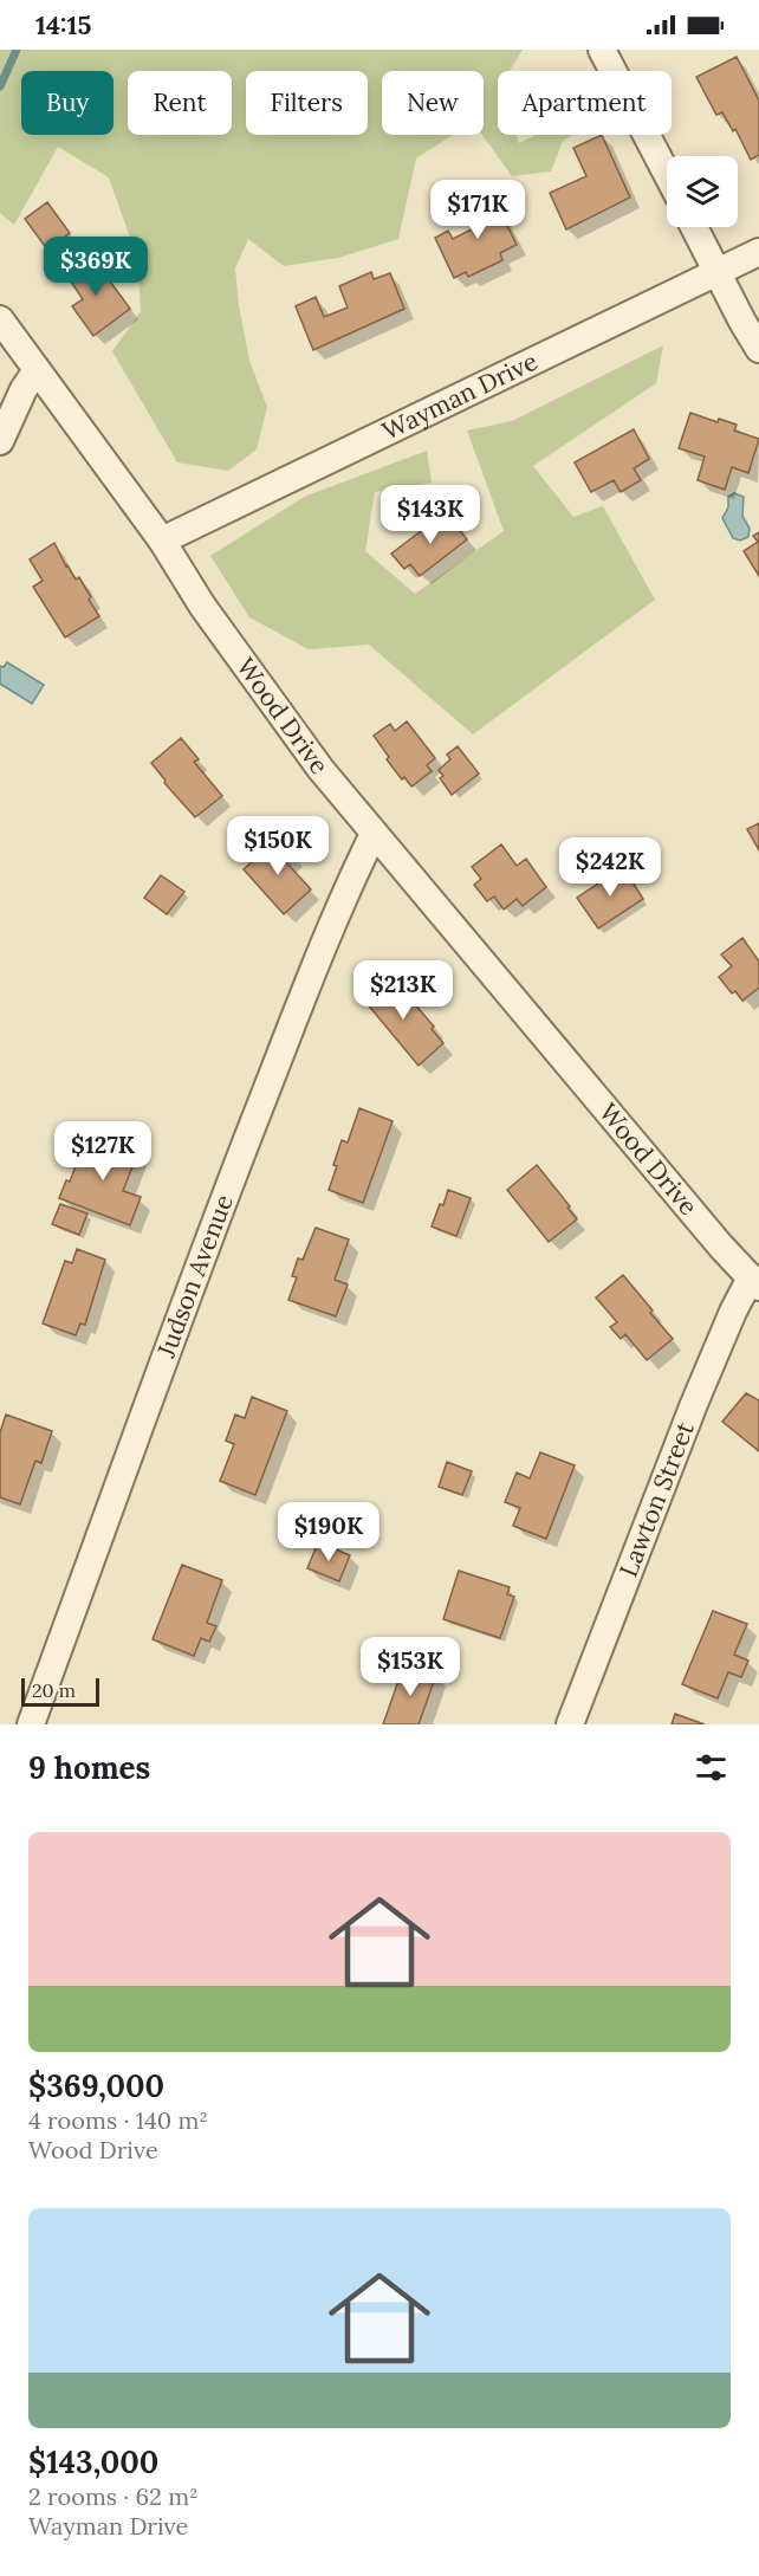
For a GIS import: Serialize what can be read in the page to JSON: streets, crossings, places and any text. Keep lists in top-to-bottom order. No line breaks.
{"streets":{"street":["Wayman Drive","Wood Drive","Judson Avenue","Lawton Street"]},"crossings":[["Wayman Drive","Wood Drive"],["Wood Drive","Judson Avenue"],["Wood Drive","Lawton Street"]],"scale_bar":"20 m","page":{"status":"14:15","chip":["Buy","Rent","Filters","New","Apartment"],"price":["$171K","$369K","$143K","$150K","$242K","$213K","$127K","$190K","$153K"],"scale":"20 m","heading":"9 homes","list":[{"name":"$369,000","note":"4 rooms · 140 m² · Wood Drive"},{"name":"$143,000","note":"2 rooms · 62 m² · Wayman Drive"}]}}
